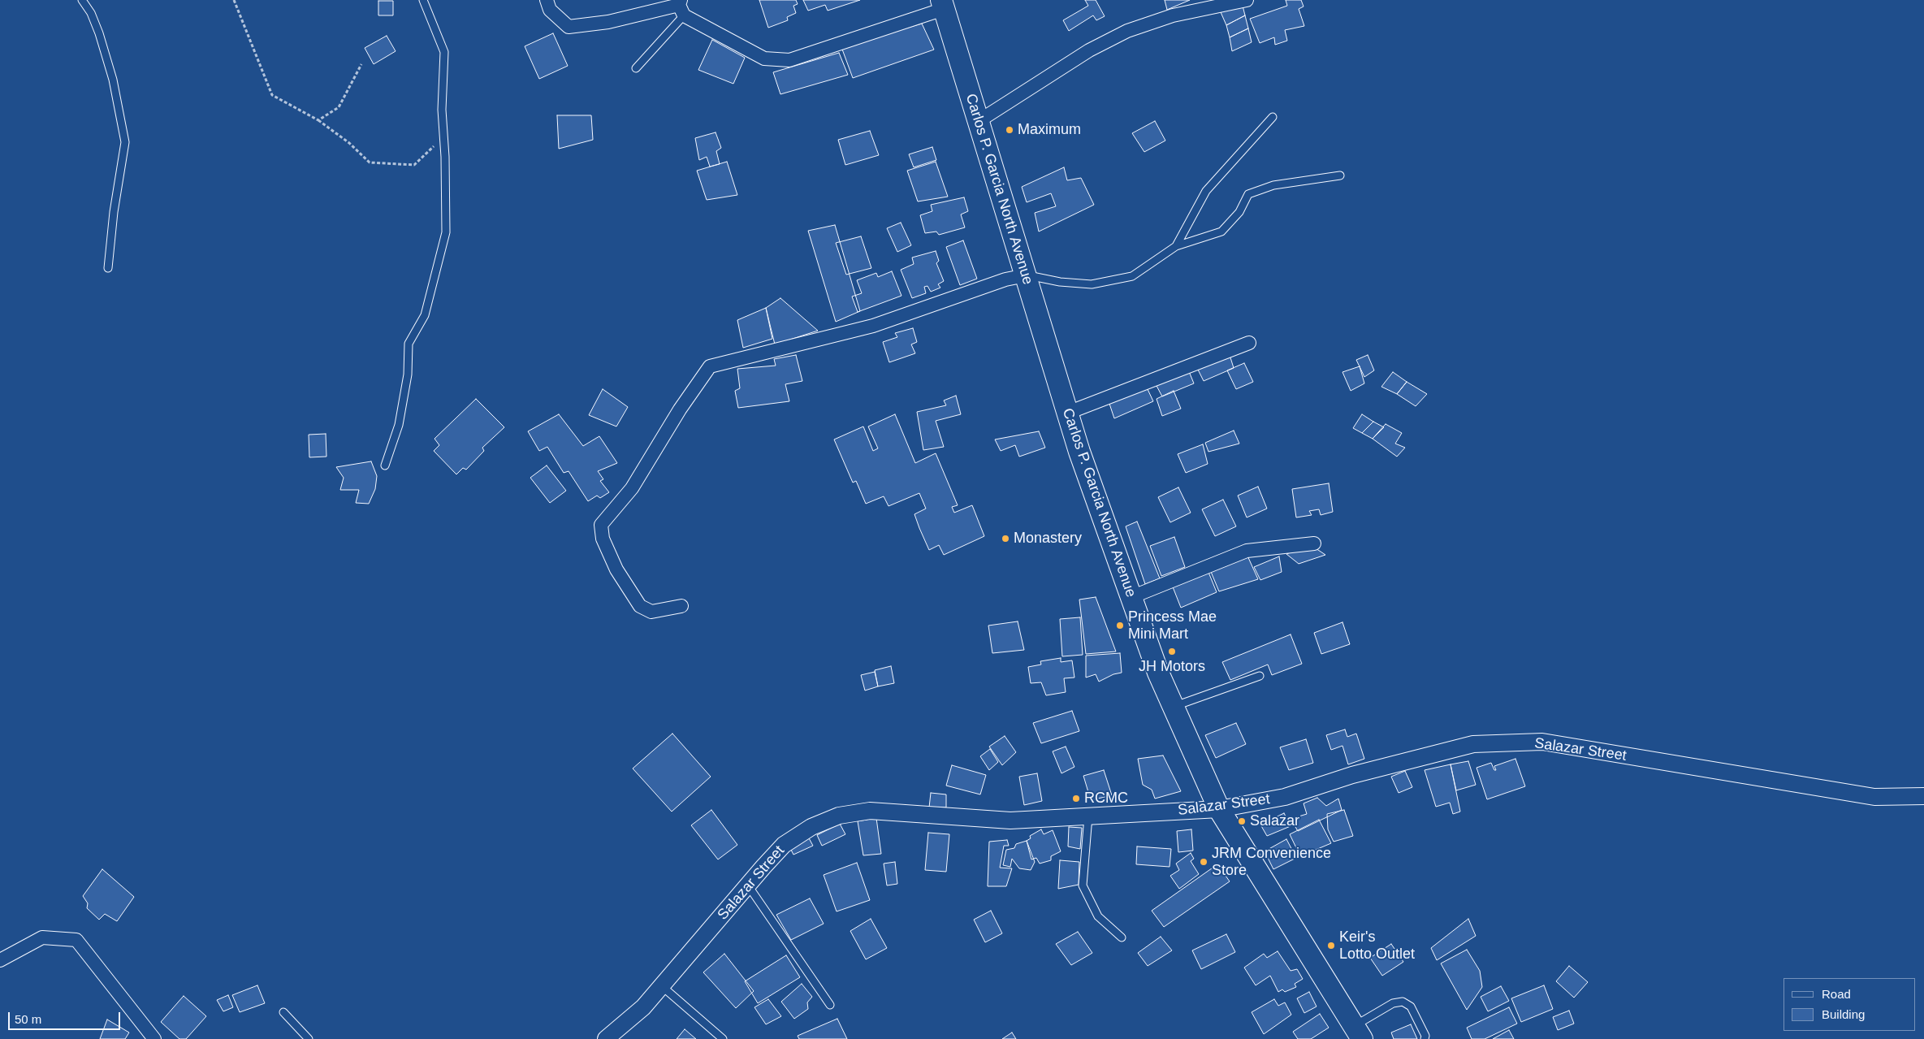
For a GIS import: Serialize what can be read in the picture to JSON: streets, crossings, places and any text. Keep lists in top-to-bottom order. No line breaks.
{"streets":{"main road":["Carlos P. Garcia North Avenue"],"street":["Salazar Street"]},"crossings":[["Carlos P. Garcia North Avenue","Salazar Street"]],"places":["Maximum","Monastery","Princess Mae Mini Mart","JH Motors","RCMC","Salazar","JRM Convenience Store","Keir's Lotto Outlet"],"legend":["Road","Building"],"scale_bar":"50 m"}
